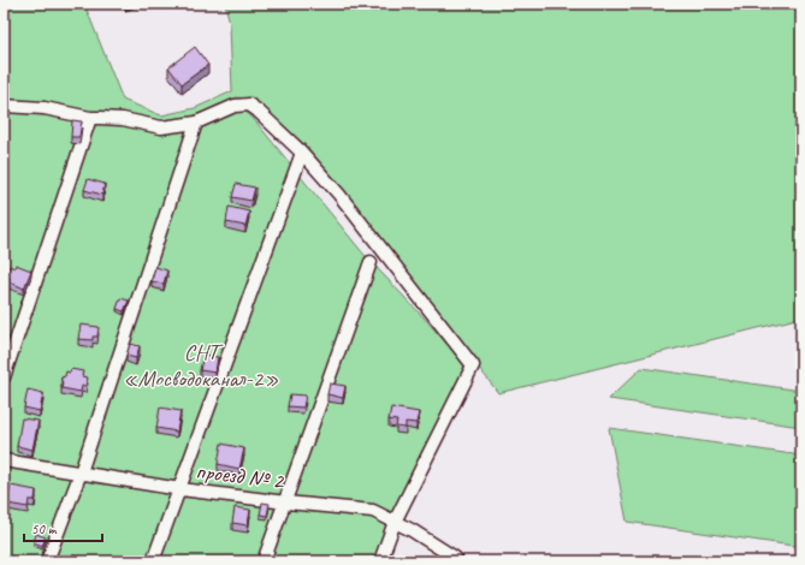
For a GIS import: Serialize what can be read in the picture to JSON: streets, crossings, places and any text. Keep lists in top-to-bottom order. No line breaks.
{"streets":{"street":["проезд № 2"]},"parks":["СНТ «Мосводоканал-2»"],"scale_bar":"50 m"}
